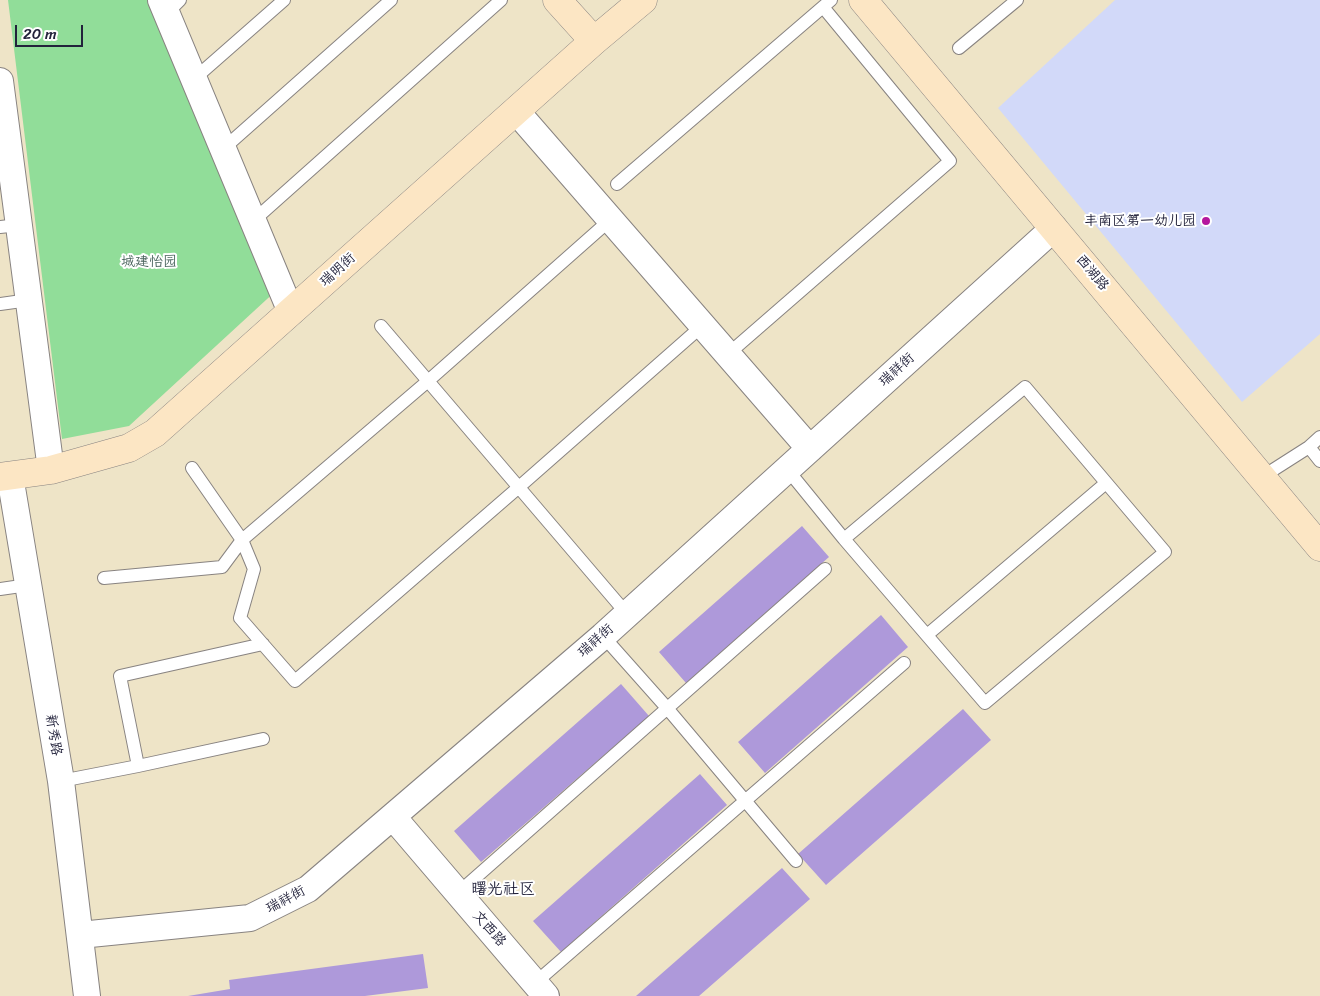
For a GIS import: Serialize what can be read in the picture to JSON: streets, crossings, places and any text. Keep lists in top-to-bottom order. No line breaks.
{"streets":{"street":["瑞明街","西湖路","瑞祥街","新秀路","文西路"]},"crossings":[["瑞明街","新秀路"],["西湖路","瑞祥街"],["瑞祥街","新秀路"],["瑞祥街","文西路"]],"districts":["曙光社区"],"parks":["城建怡园"],"places":["丰南区第一幼儿园"],"scale_bar":"20 m"}
